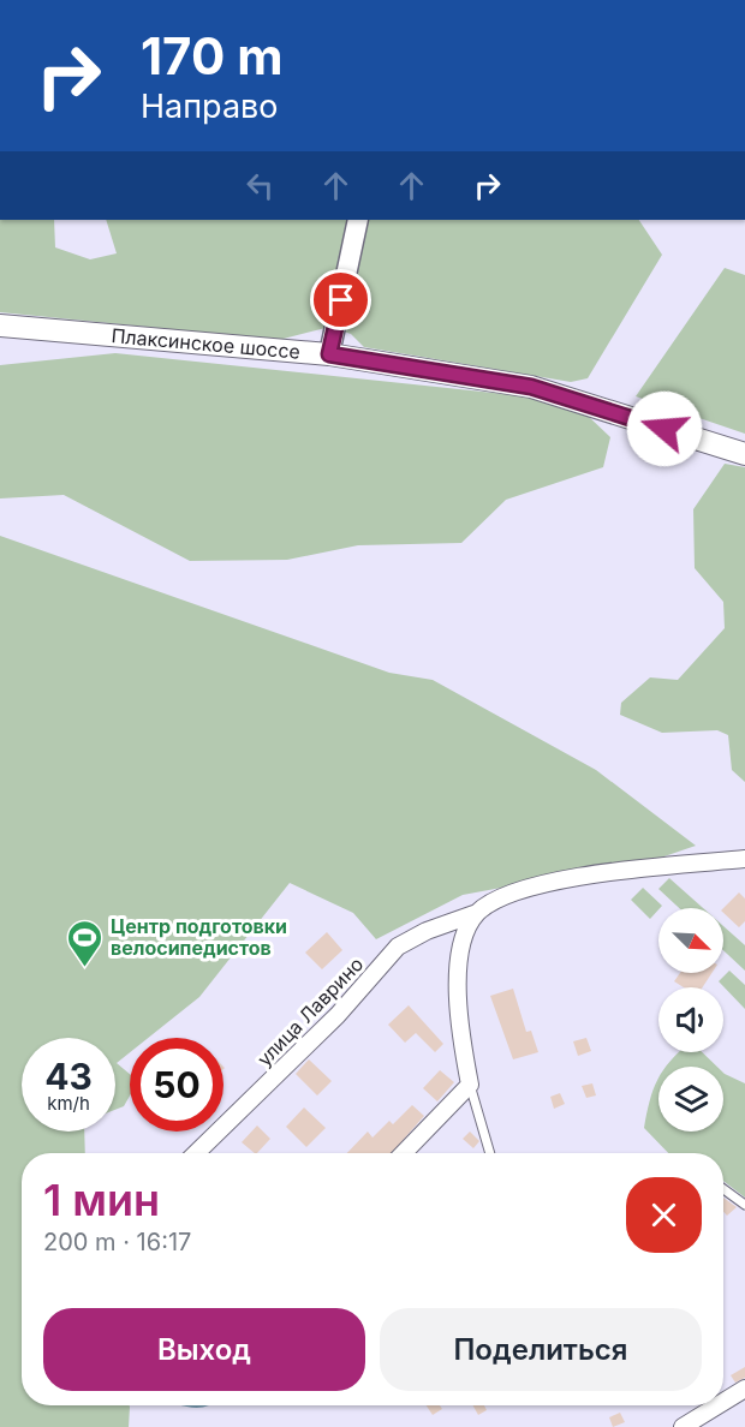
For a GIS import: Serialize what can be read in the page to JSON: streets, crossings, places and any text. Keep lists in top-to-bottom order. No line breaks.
{"streets":{"main road":["Плаксинское шоссе"],"street":["улица Лаврино"]},"places":{"sports":["Центр подготовки велосипедистов"]},"north":"bottom right","page":{"turn":["170 m","Направо"],"speed":"43 km/h","limit":"50","heading":["1 мин","200 m · 16:17"],"buttons":["Выход","Поделиться"]}}
